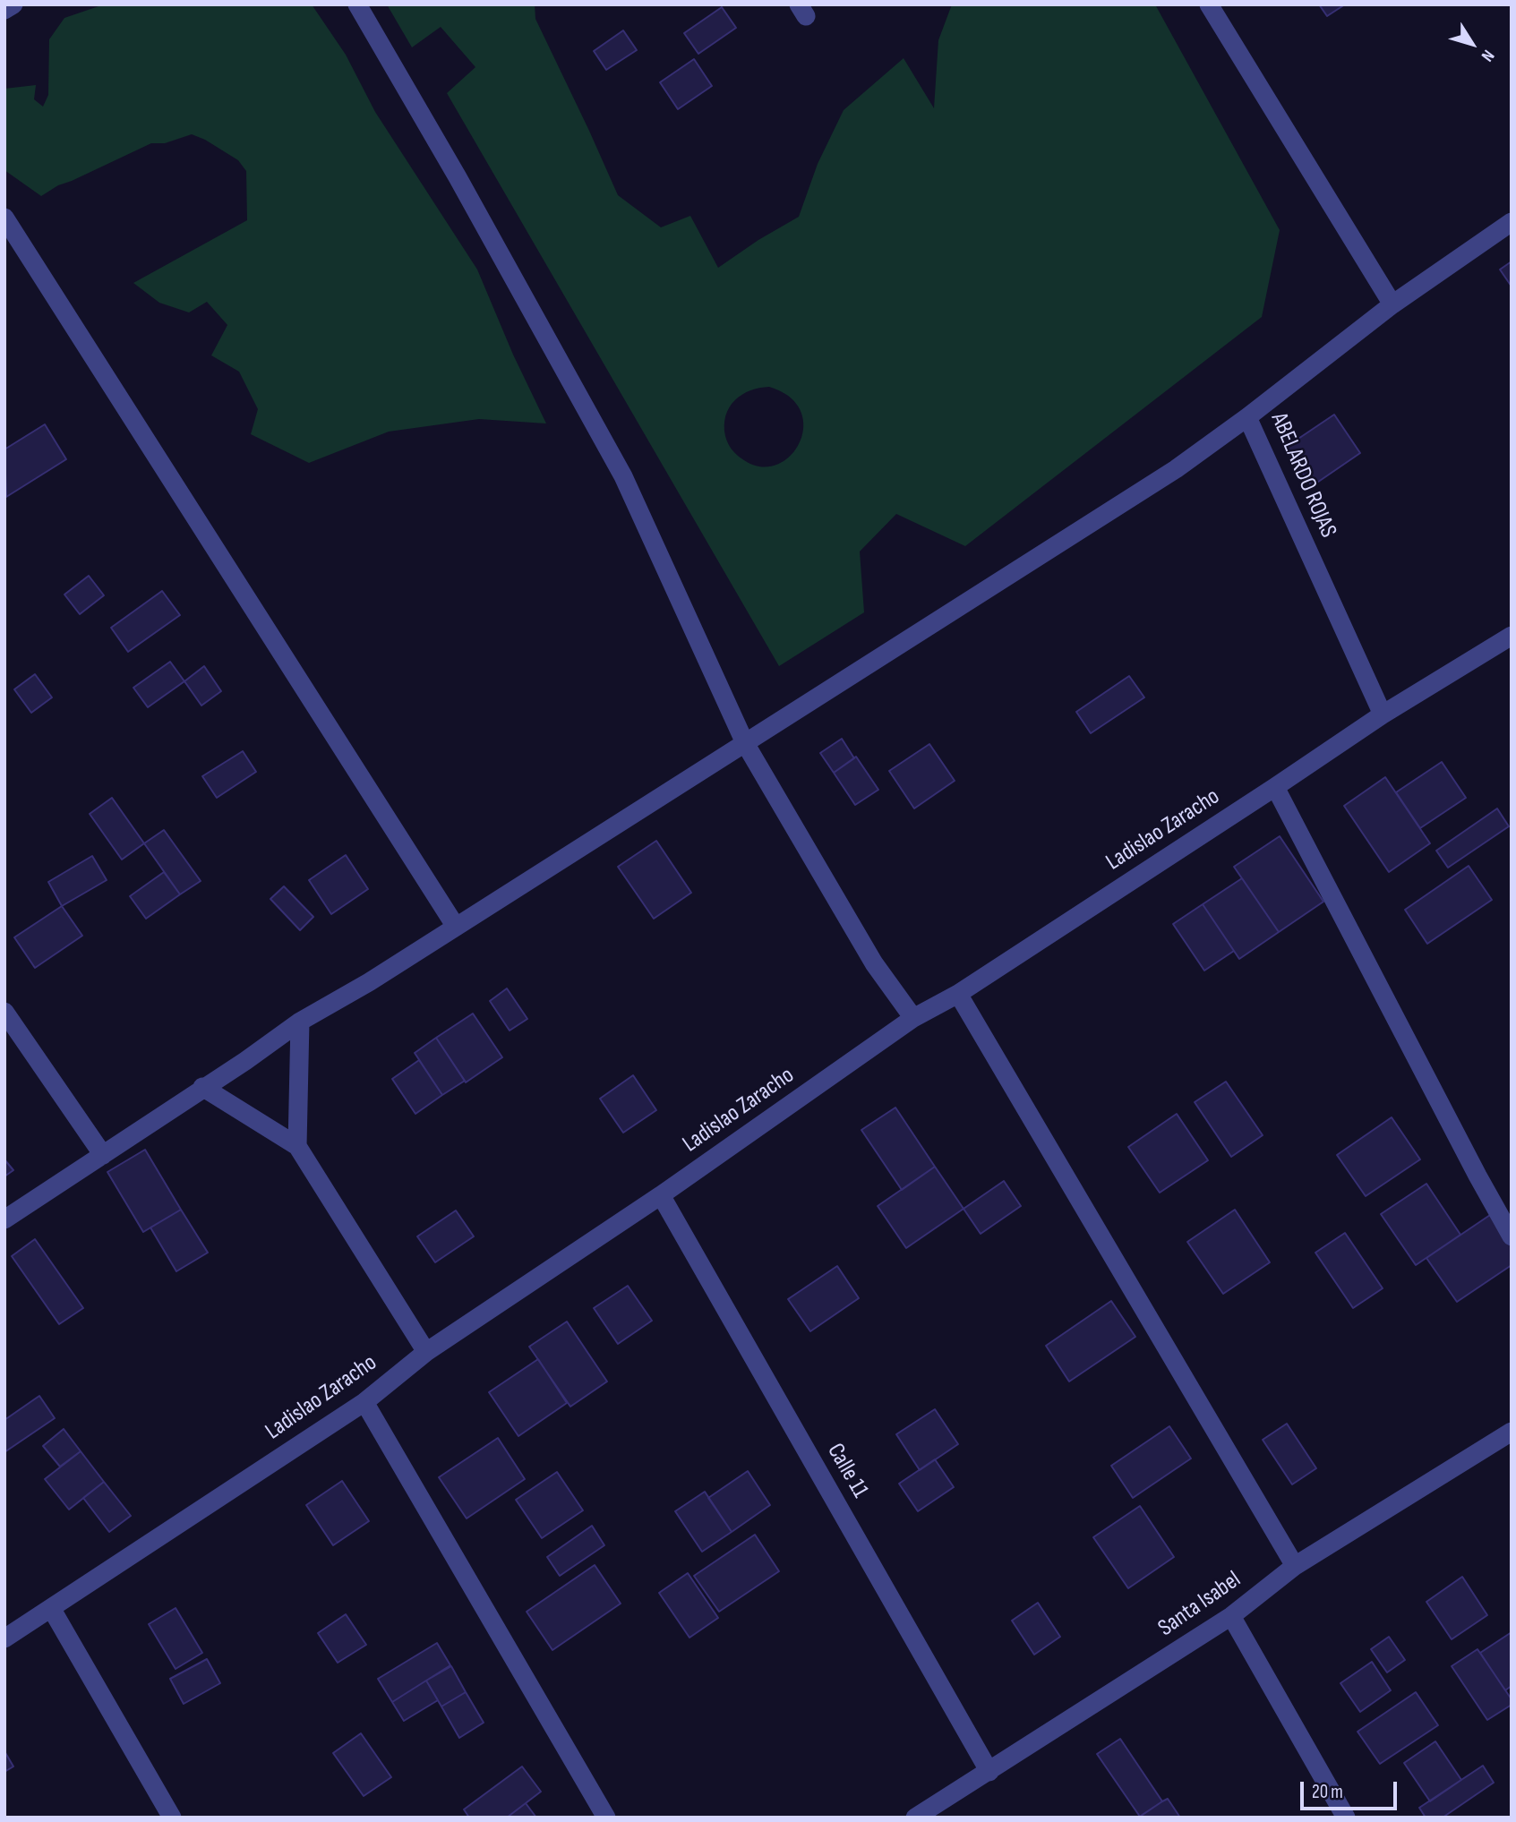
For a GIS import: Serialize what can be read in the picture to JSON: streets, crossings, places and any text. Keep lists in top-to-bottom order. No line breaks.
{"streets":{"street":["ABELARDO ROJAS","Ladislao Zaracho","Calle 11","Santa Isabel"]},"crossings":[["ABELARDO ROJAS","Ladislao Zaracho"],["Ladislao Zaracho","Calle 11"],["Calle 11","Santa Isabel"]],"scale_bar":"20 m","north":"bottom right"}
